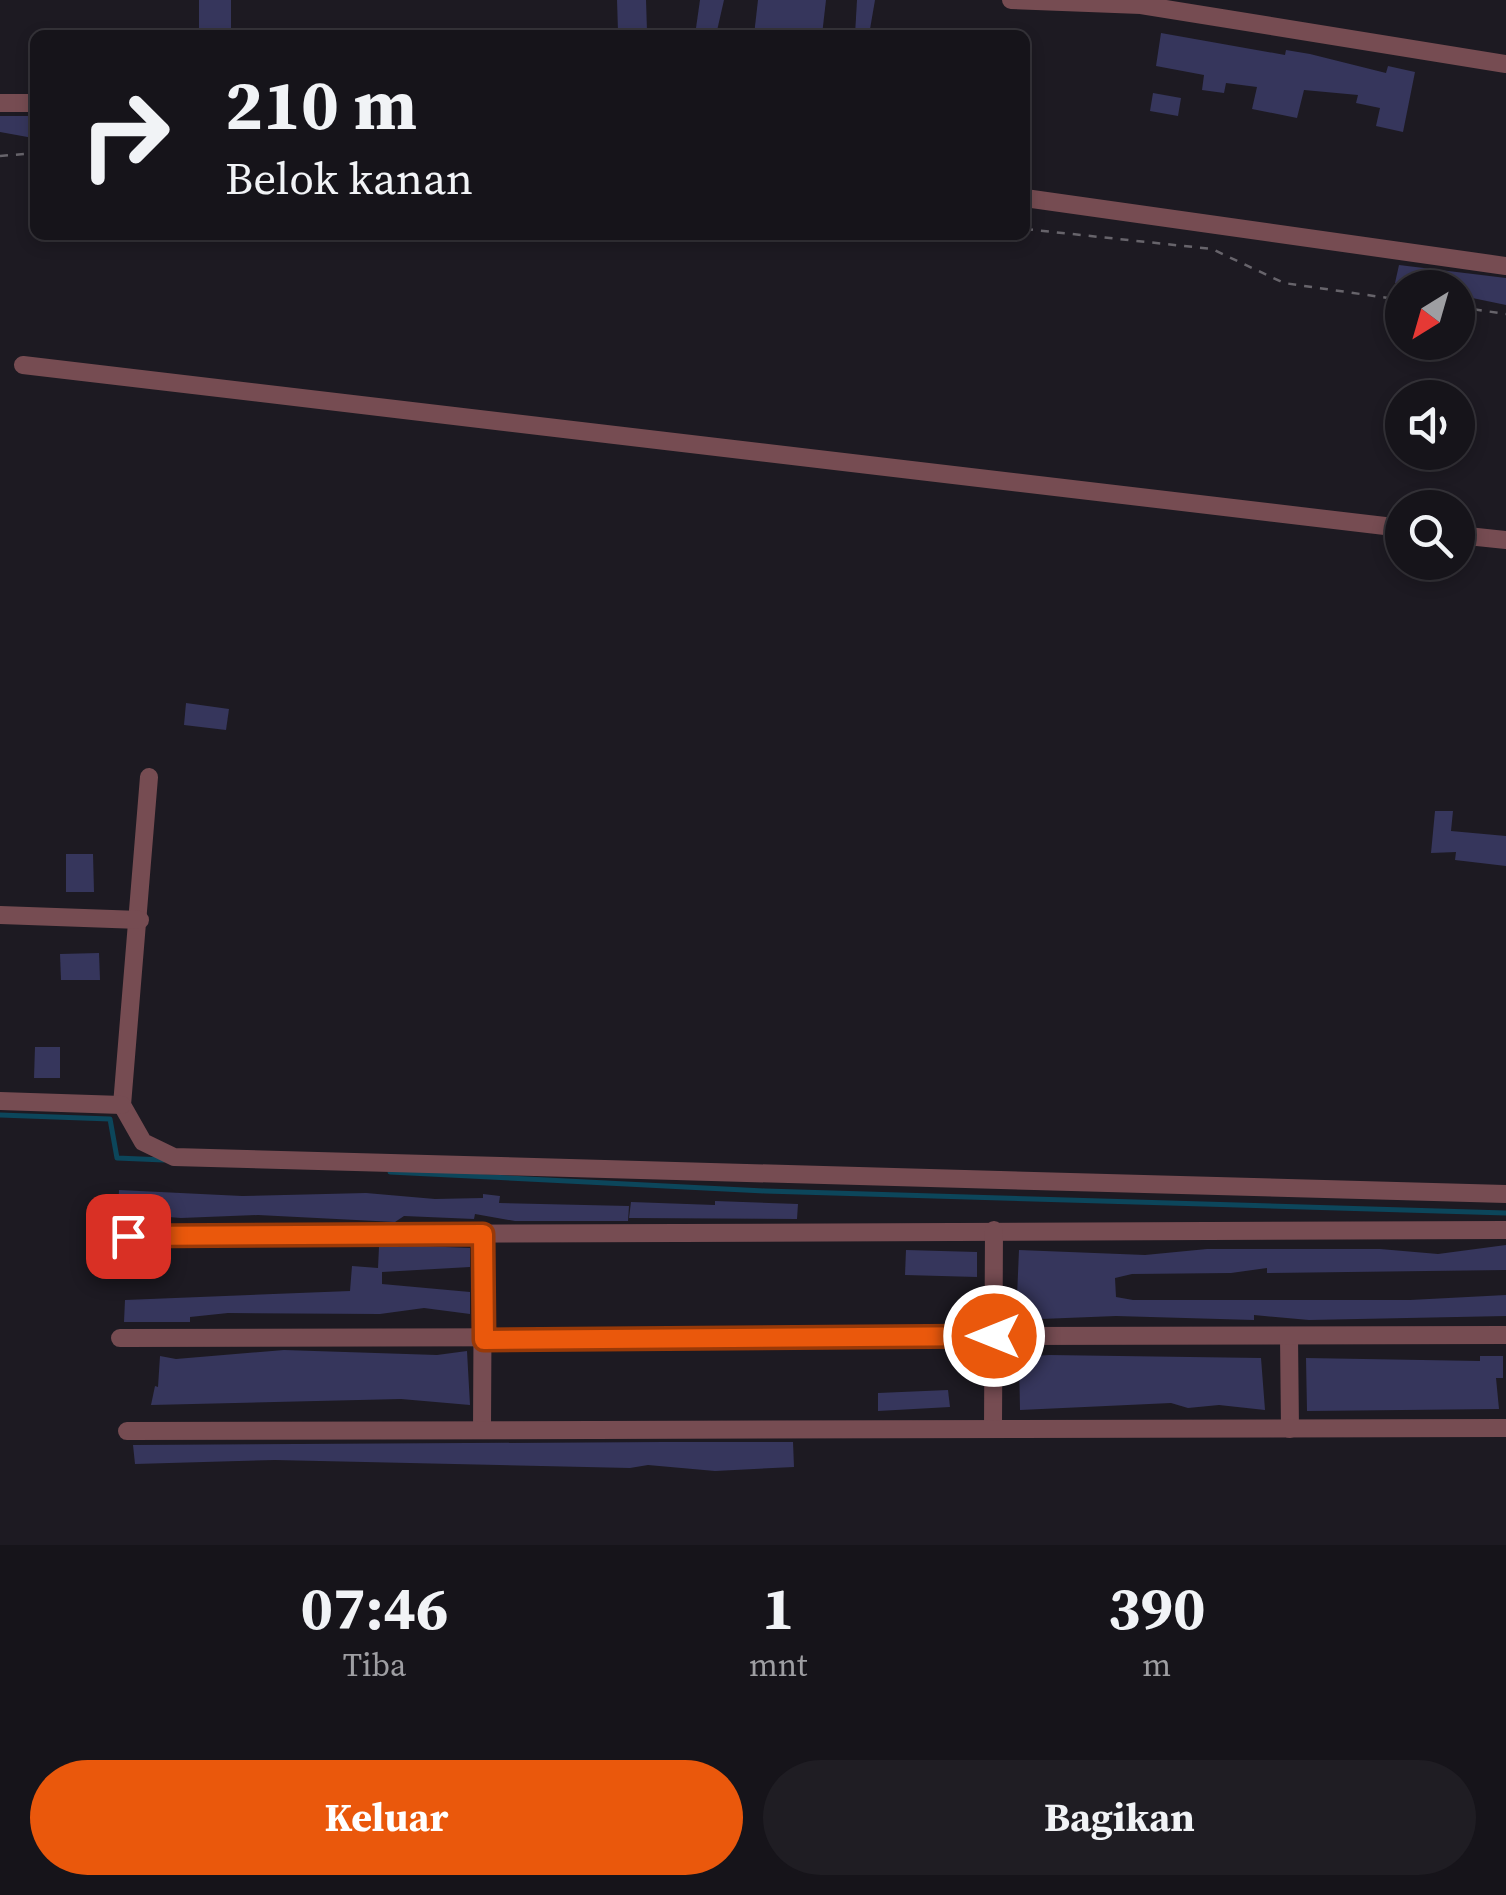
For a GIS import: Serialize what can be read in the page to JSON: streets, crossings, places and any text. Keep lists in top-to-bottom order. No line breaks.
{"north":"bottom left","page":{"turn":["210 m","Belok kanan"],"eta":["07:46","Tiba","1","mnt","390","m"],"buttons":["Keluar","Bagikan"]}}
